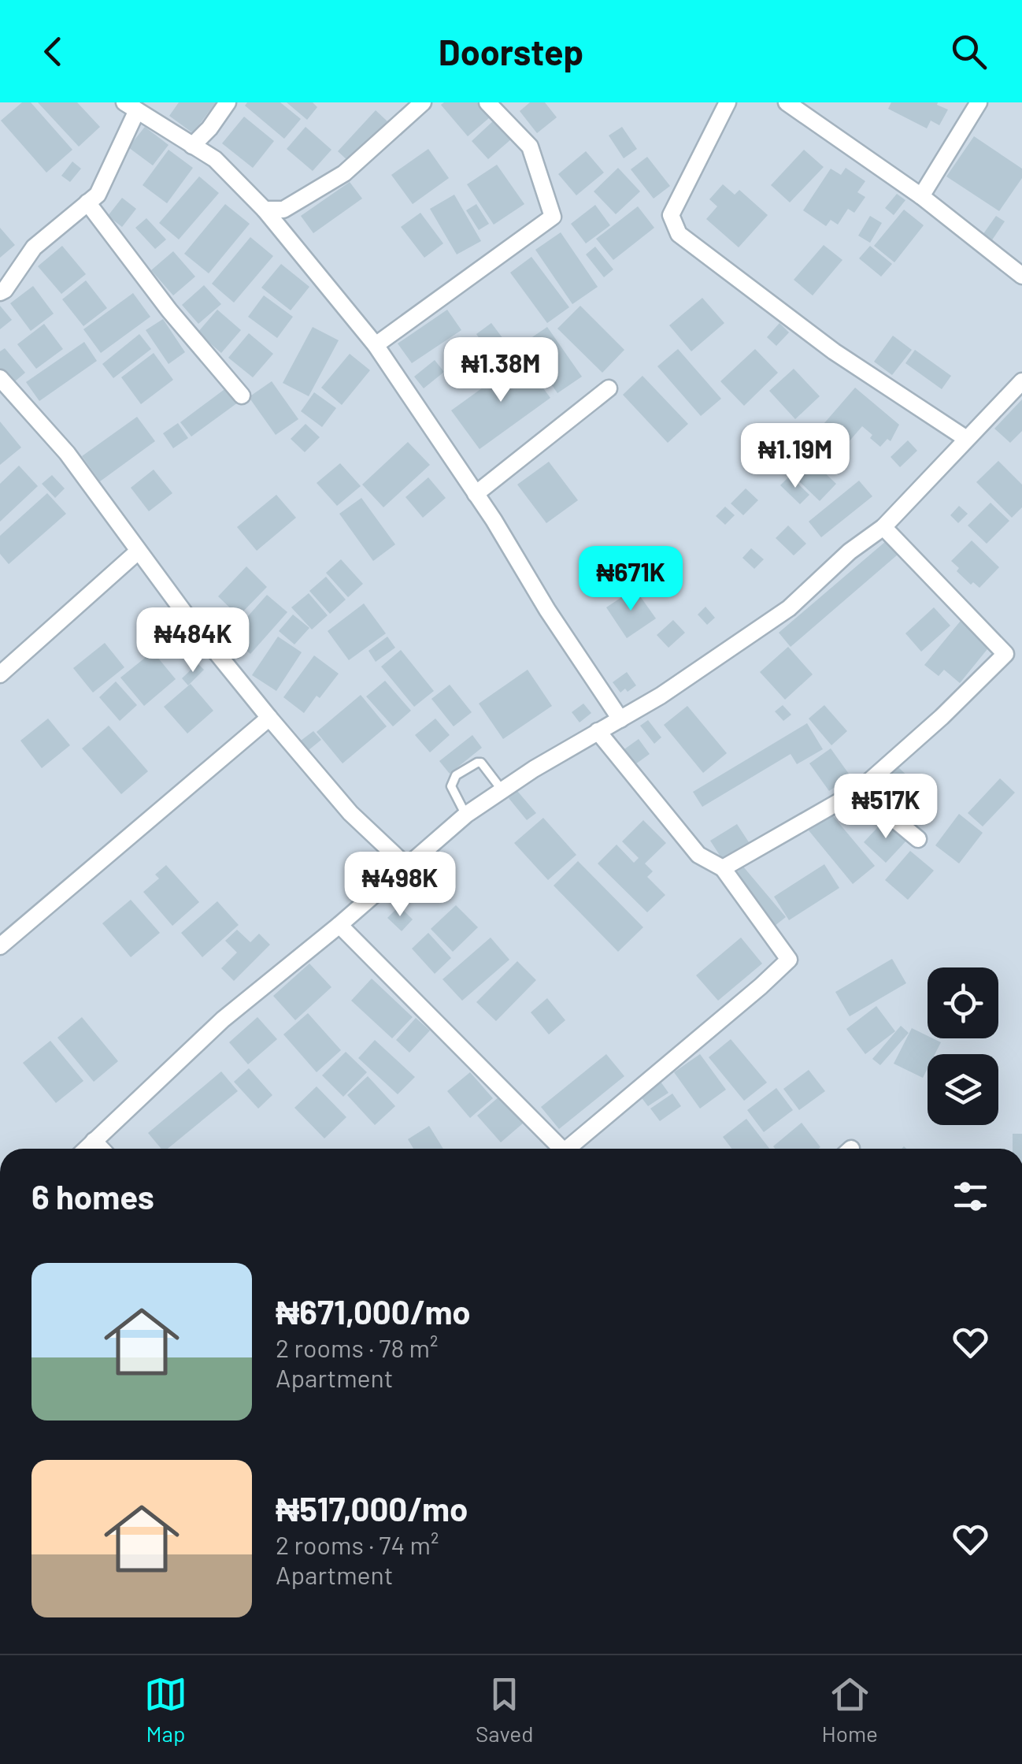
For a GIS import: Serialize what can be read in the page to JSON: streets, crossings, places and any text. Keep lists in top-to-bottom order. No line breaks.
{"page":{"header":"Doorstep","price":["₦1.38M","₦1.19M","₦671K","₦484K","₦517K","₦498K"],"heading":"6 homes","list":[{"name":"₦671,000/mo","note":"2 rooms · 78 m² · Apartment"},{"name":"₦517,000/mo","note":"2 rooms · 74 m² · Apartment"}],"tabs":["Map","Saved","Home"]}}
